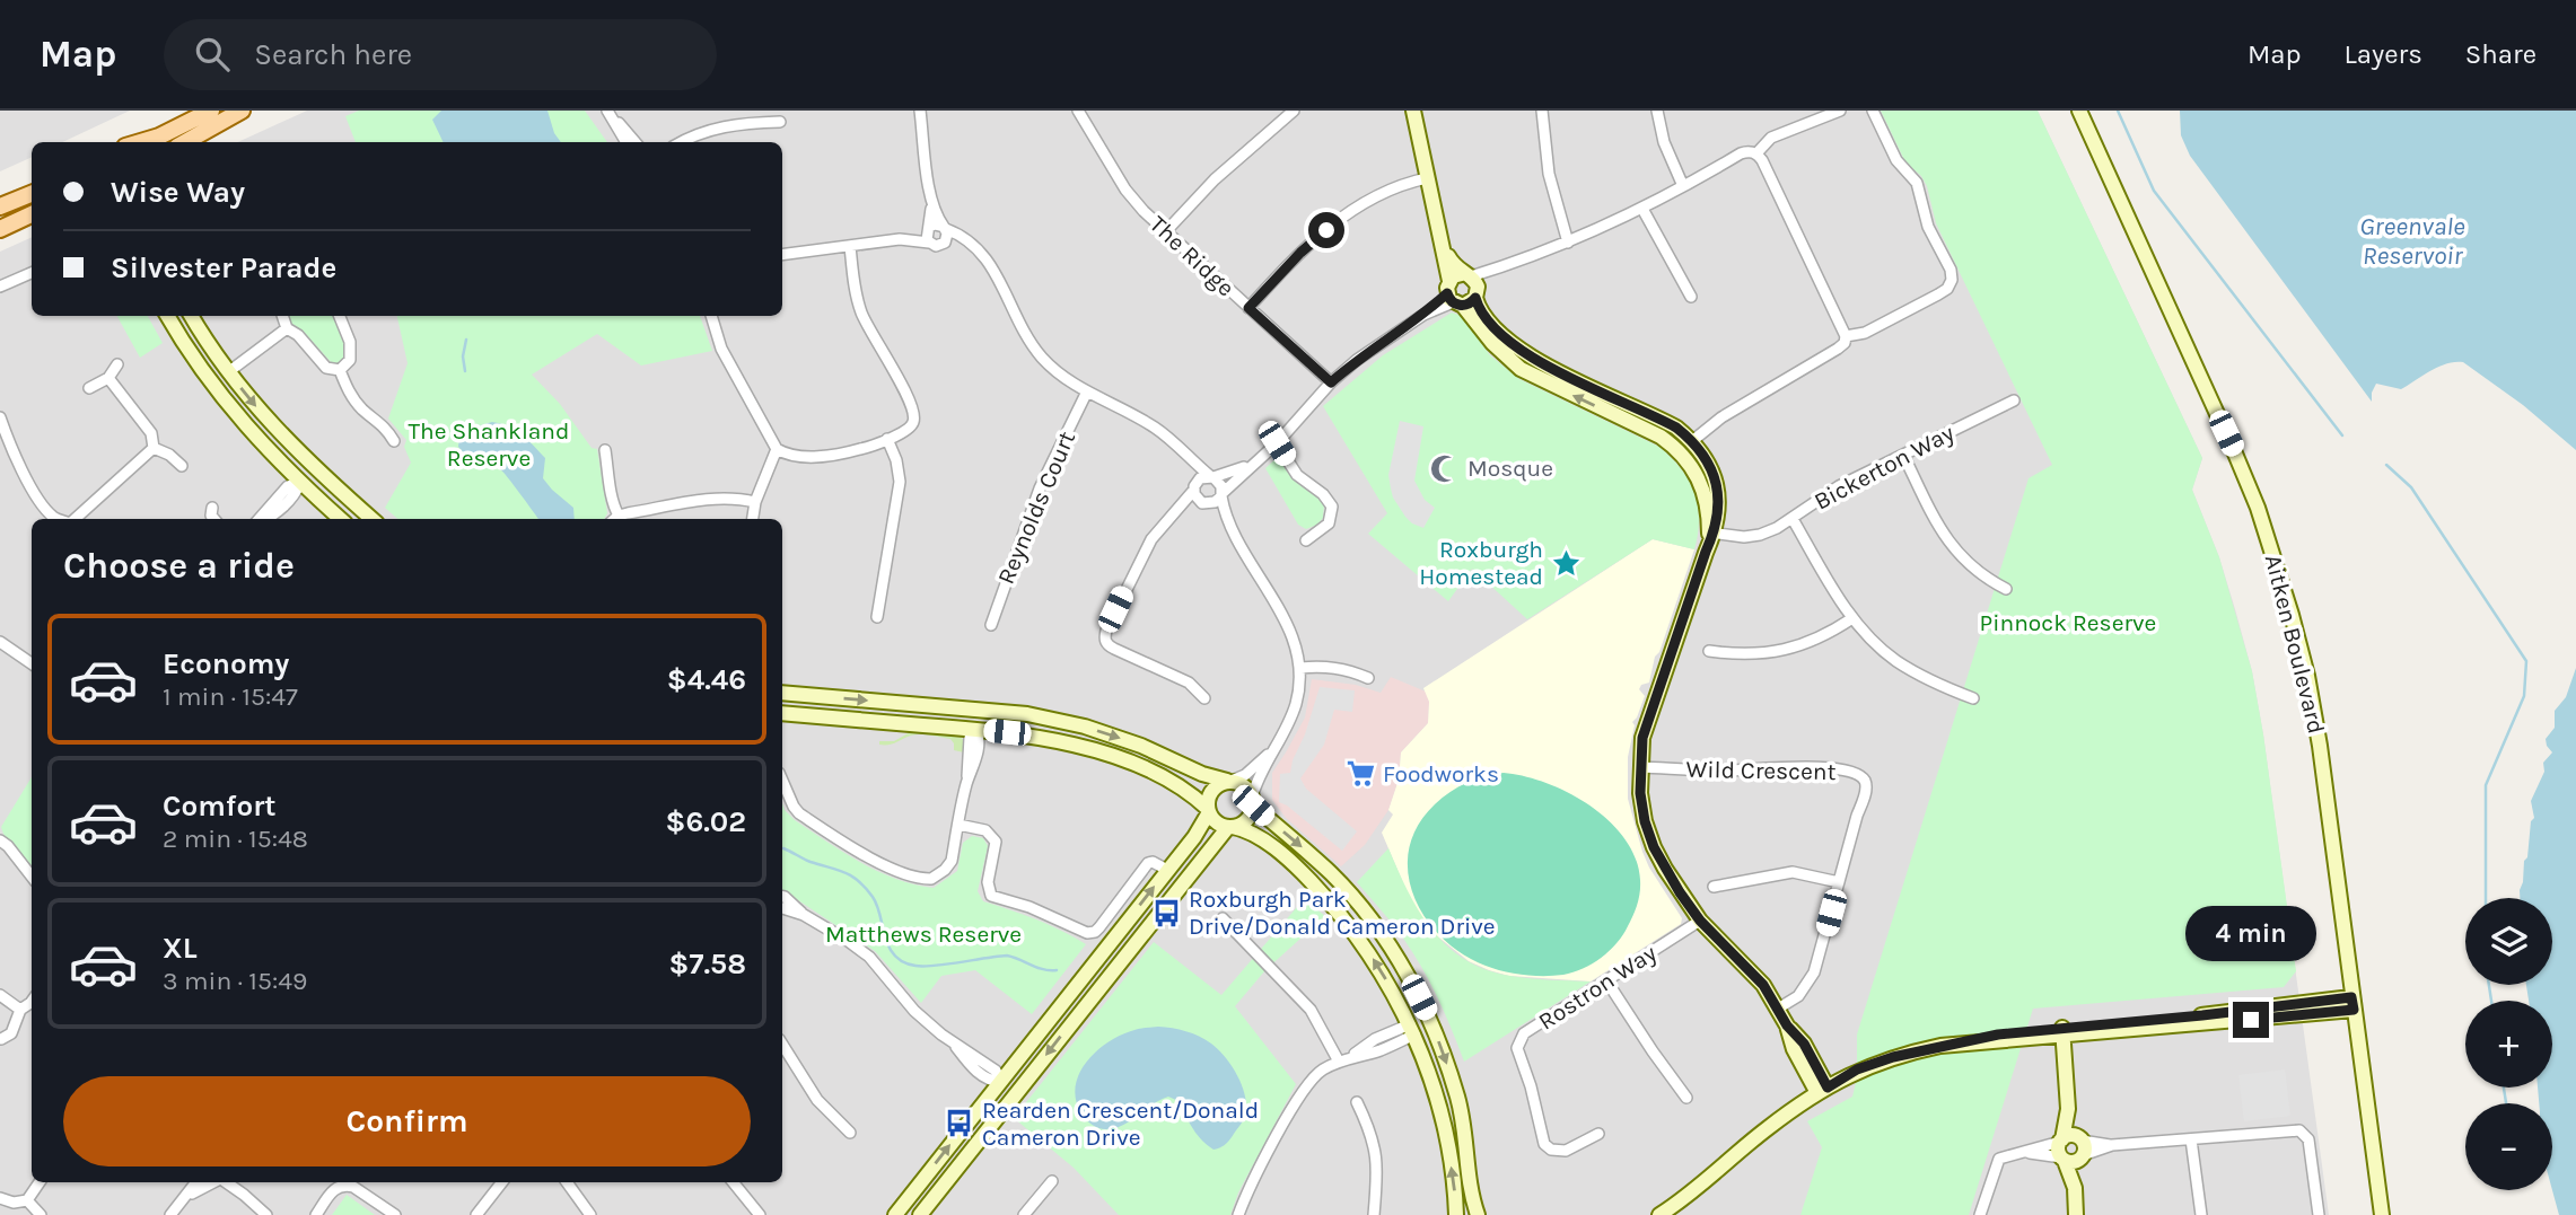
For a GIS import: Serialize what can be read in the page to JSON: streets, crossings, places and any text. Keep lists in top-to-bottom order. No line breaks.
{"streets":{"street":["The Ridge","Bickerton Way","Reynolds Court","Aitken Boulevard","Wild Crescent","Rostron Way"]},"water":["Greenvale Reservoir"],"parks":["The Shankland Reserve","Pinnock Reserve","Matthews Reserve"],"places":{"mosque":["Mosque"],"place":["Roxburgh Homestead"],"supermarket":["Foodworks"],"bus stop":["Roxburgh Park Drive/Donald Cameron Drive","Rearden Crescent/Donald Cameron Drive"]},"page":{"header":"Map","search":"Search here","nav":["Map","Layers","Share"],"banner":["Wise Way","Silvester Parade"],"heading":"Choose a ride","list":[{"name":"Economy","note":"1 min · 15:47","value":"$4.46"},{"name":"Comfort","note":"2 min · 15:48","value":"$6.02"},{"name":"XL","note":"3 min · 15:49","value":"$7.58"}],"map_buttons":["+","−"],"bubble":"4 min","buttons":"Confirm"}}
